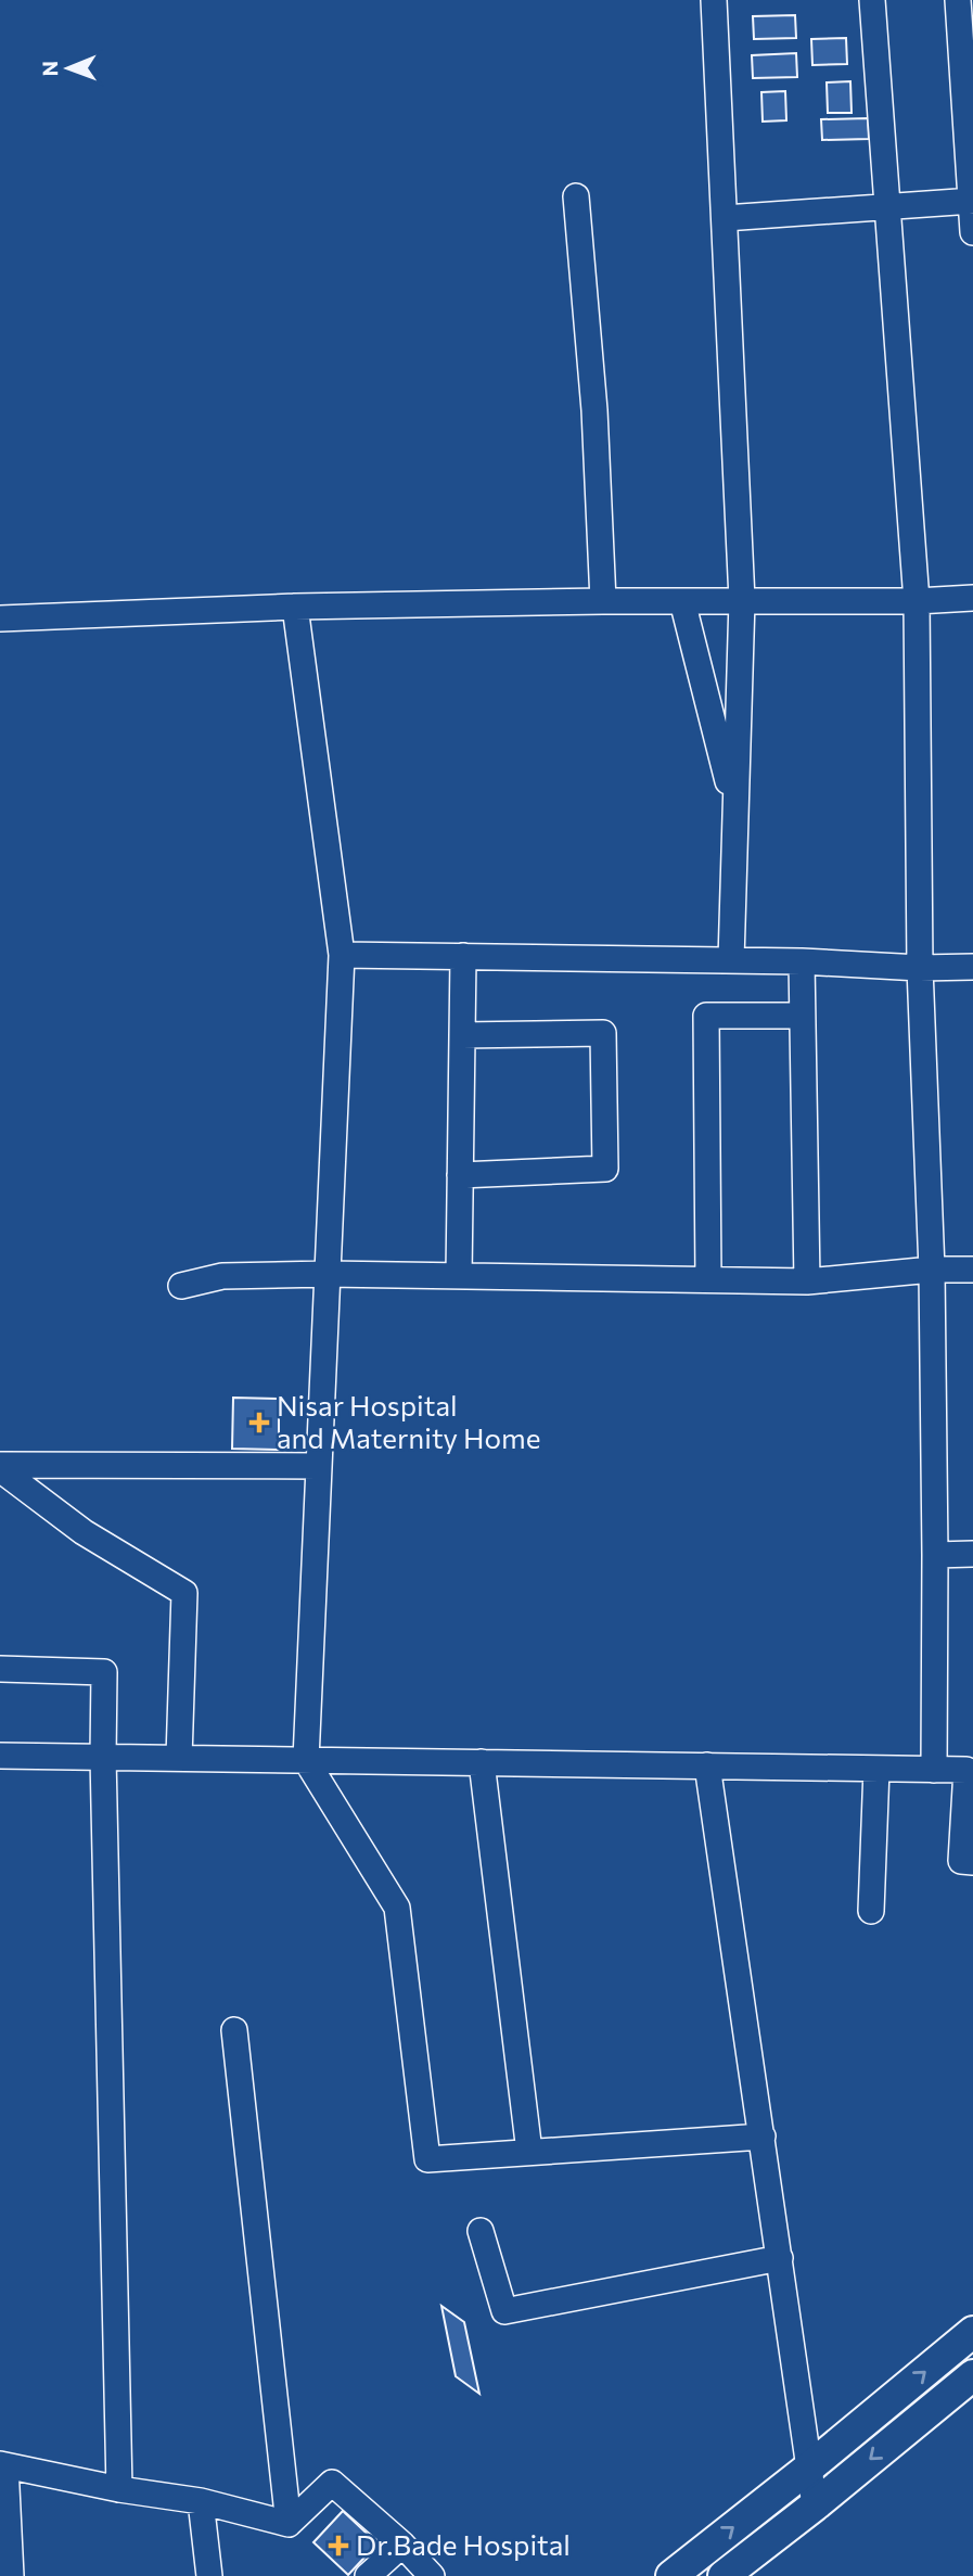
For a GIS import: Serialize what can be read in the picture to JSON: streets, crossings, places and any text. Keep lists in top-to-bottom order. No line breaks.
{"places":{"health":["Nisar Hospital and Maternity Home","Dr.Bade Hospital"]},"north":"left"}
